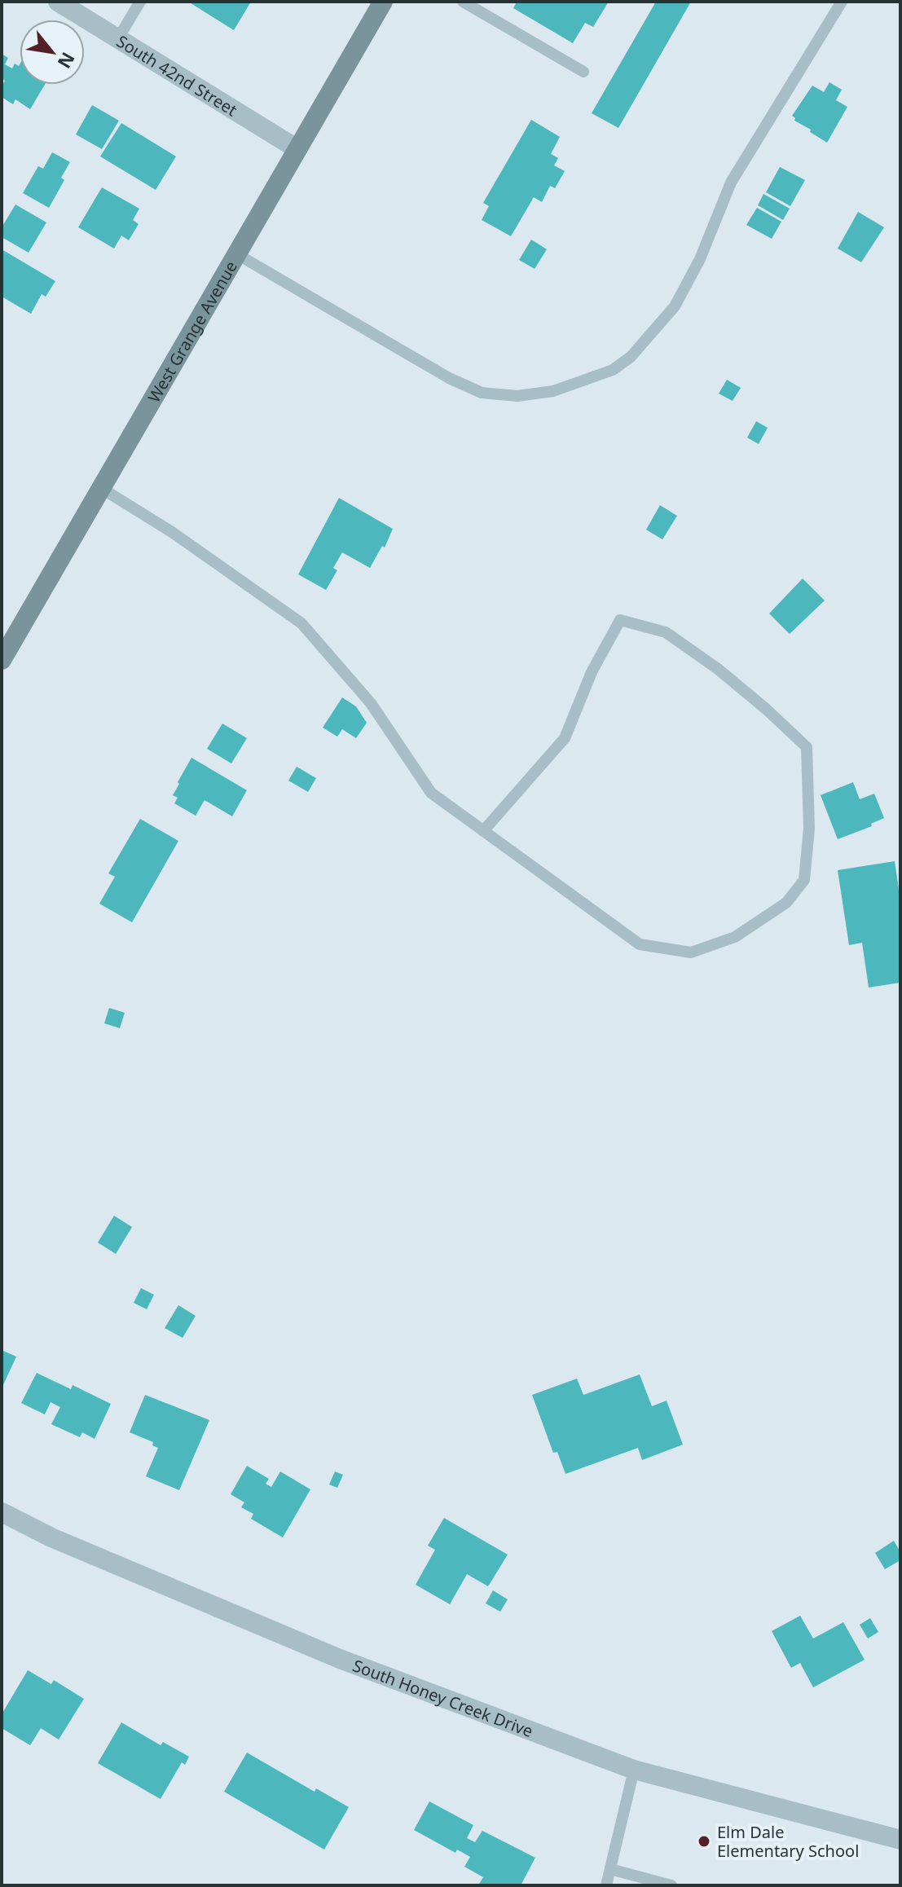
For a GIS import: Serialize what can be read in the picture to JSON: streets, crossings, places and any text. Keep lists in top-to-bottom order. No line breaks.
{"streets":{"street":["South 42nd Street","West Grange Avenue","South Honey Creek Drive"]},"crossings":[["South 42nd Street","West Grange Avenue"]],"places":["Elm Dale Elementary School"],"north":"bottom right"}
